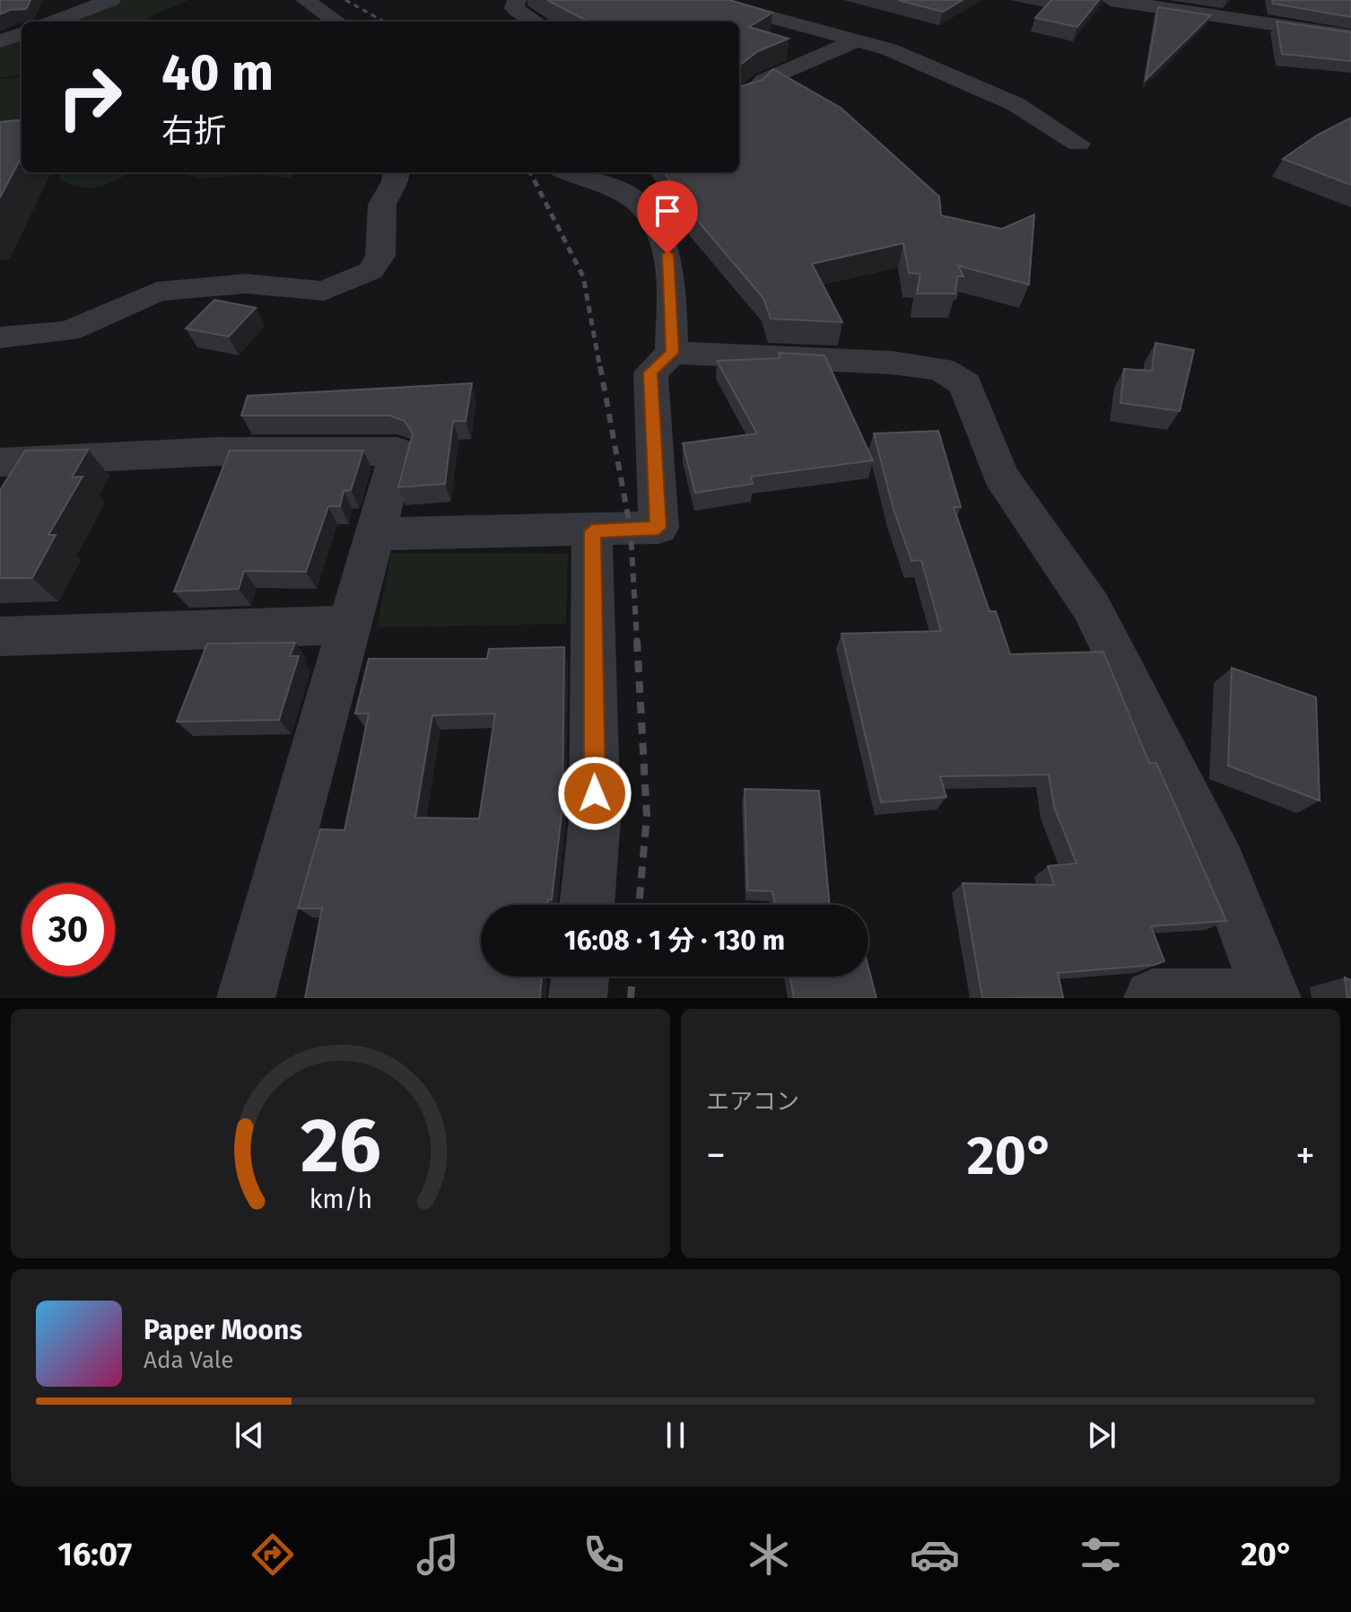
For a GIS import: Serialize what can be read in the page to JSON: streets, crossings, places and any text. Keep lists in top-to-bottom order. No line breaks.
{"page":{"turn":["40 m","右折"],"limit":"30","trip":"16:08 · 1 分 · 130 m","tile":"エアコン","heat":["−","20°","+"],"song":["Paper Moons","Ada Vale"],"tabs":["16:07","20°"],"gauge":["26","km/h"]}}
